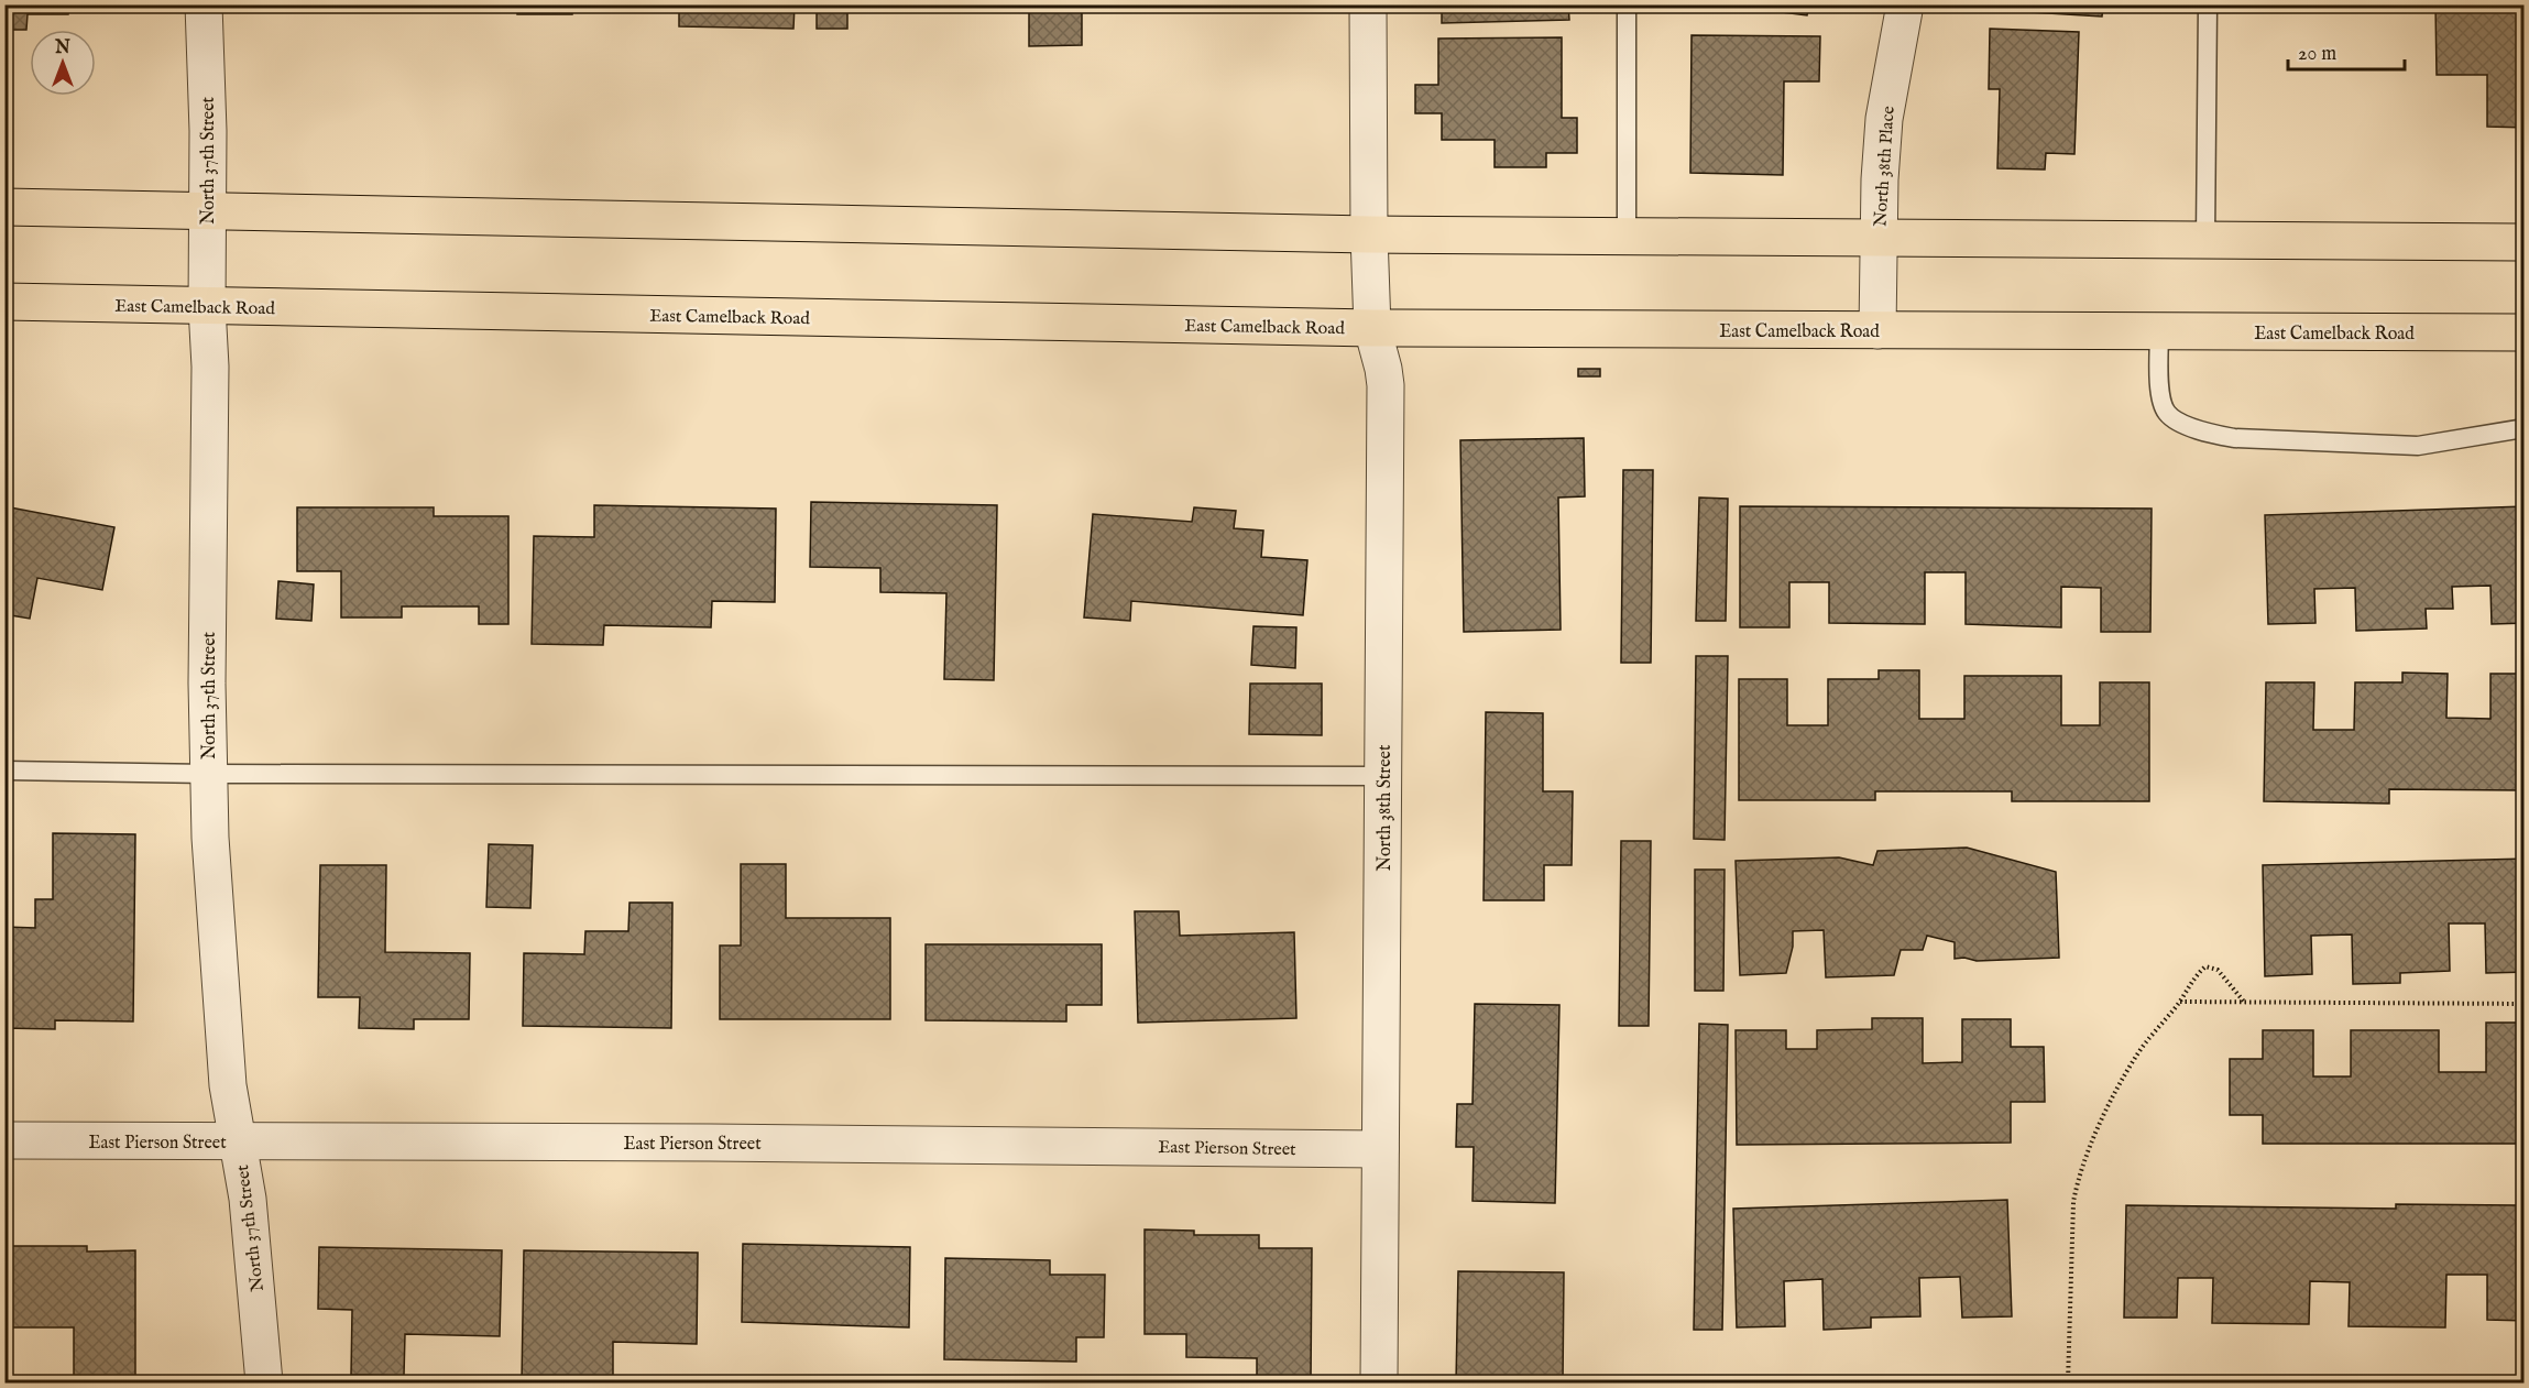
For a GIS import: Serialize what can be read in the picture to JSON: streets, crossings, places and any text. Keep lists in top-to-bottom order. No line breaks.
{"streets":{"main road":["East Camelback Road"],"street":["North 37th Street","North 38th Place","North 38th Street","East Pierson Street"]},"crossings":[["North 37th Street","East Camelback Road"],["North 37th Street","East Pierson Street"],["North 38th Place","East Camelback Road"],["East Camelback Road","North 38th Street"],["North 38th Street","East Pierson Street"]],"scale_bar":"20 m","north":"top"}
